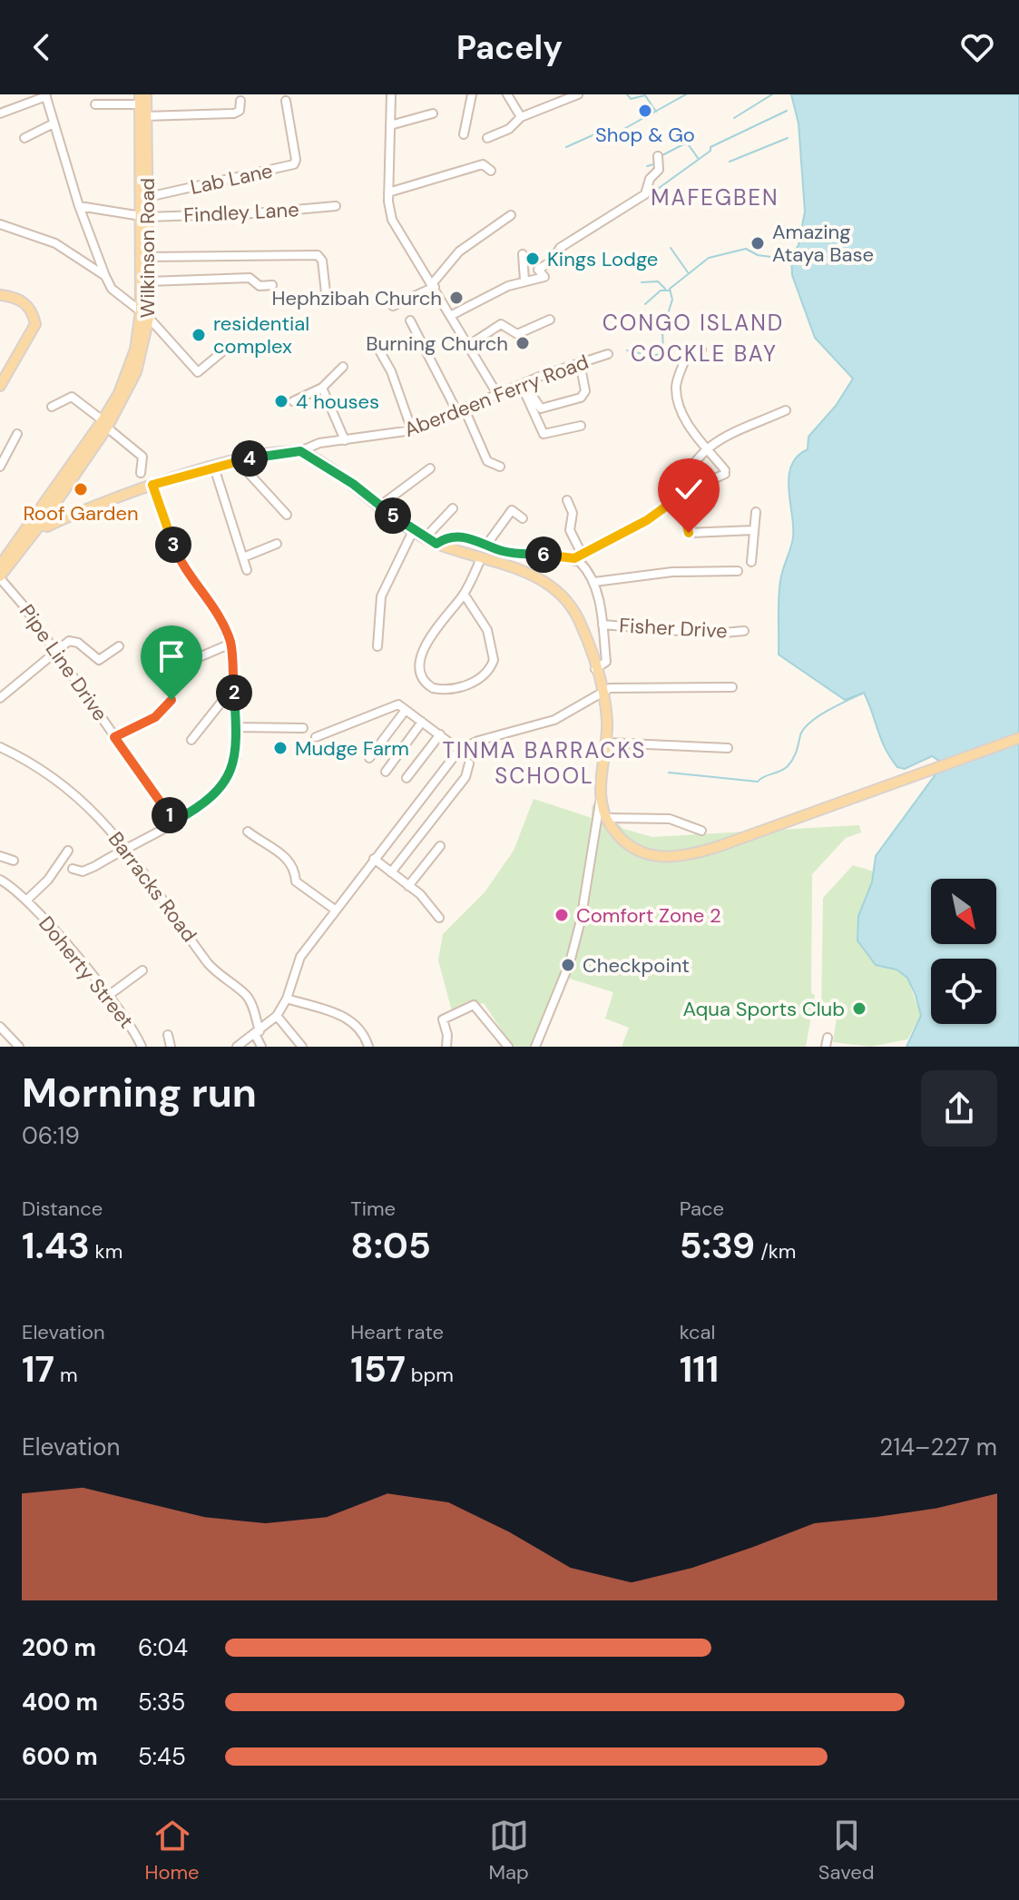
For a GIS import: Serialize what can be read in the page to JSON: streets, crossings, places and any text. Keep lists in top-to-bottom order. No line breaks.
{"streets":{"main road":["Wilkinson Road"],"street":["Lab Lane","Findley Lane","Aberdeen Ferry Road","Fisher Drive","Pipe Line Drive","Barracks Road","Doherty Street"]},"crossings":[["Lab Lane","Wilkinson Road"],["Findley Lane","Wilkinson Road"],["Wilkinson Road","Pipe Line Drive"]],"districts":["MAFEGBEN","CONGO ISLAND","COCKLE BAY","TINMA BARRACKS SCHOOL"],"places":["Shop & Go","Amazing Ataya Base","Kings Lodge","Hephzibah Church","residential complex","Burning Church","4 houses","Roof Garden","Mudge Farm","Comfort Zone 2","Checkpoint","Aqua Sports Club"],"north":"bottom right","page":{"header":"Pacely","pins":["4","5","3","6","2","1"],"heading":["Morning run","06:19"],"stats":[["Distance","1.43 km"],["Time","8:05"],["Pace","5:39 /km"],["Elevation","17 m"],["Heart rate","157 bpm"],["kcal","111"]],"chart":["Elevation","214–227 m"],"list":[{"name":"200 m","note":"6:04"},{"name":"400 m","note":"5:35"},{"name":"600 m","note":"5:45"}],"tabs":["Home","Map","Saved"]}}
